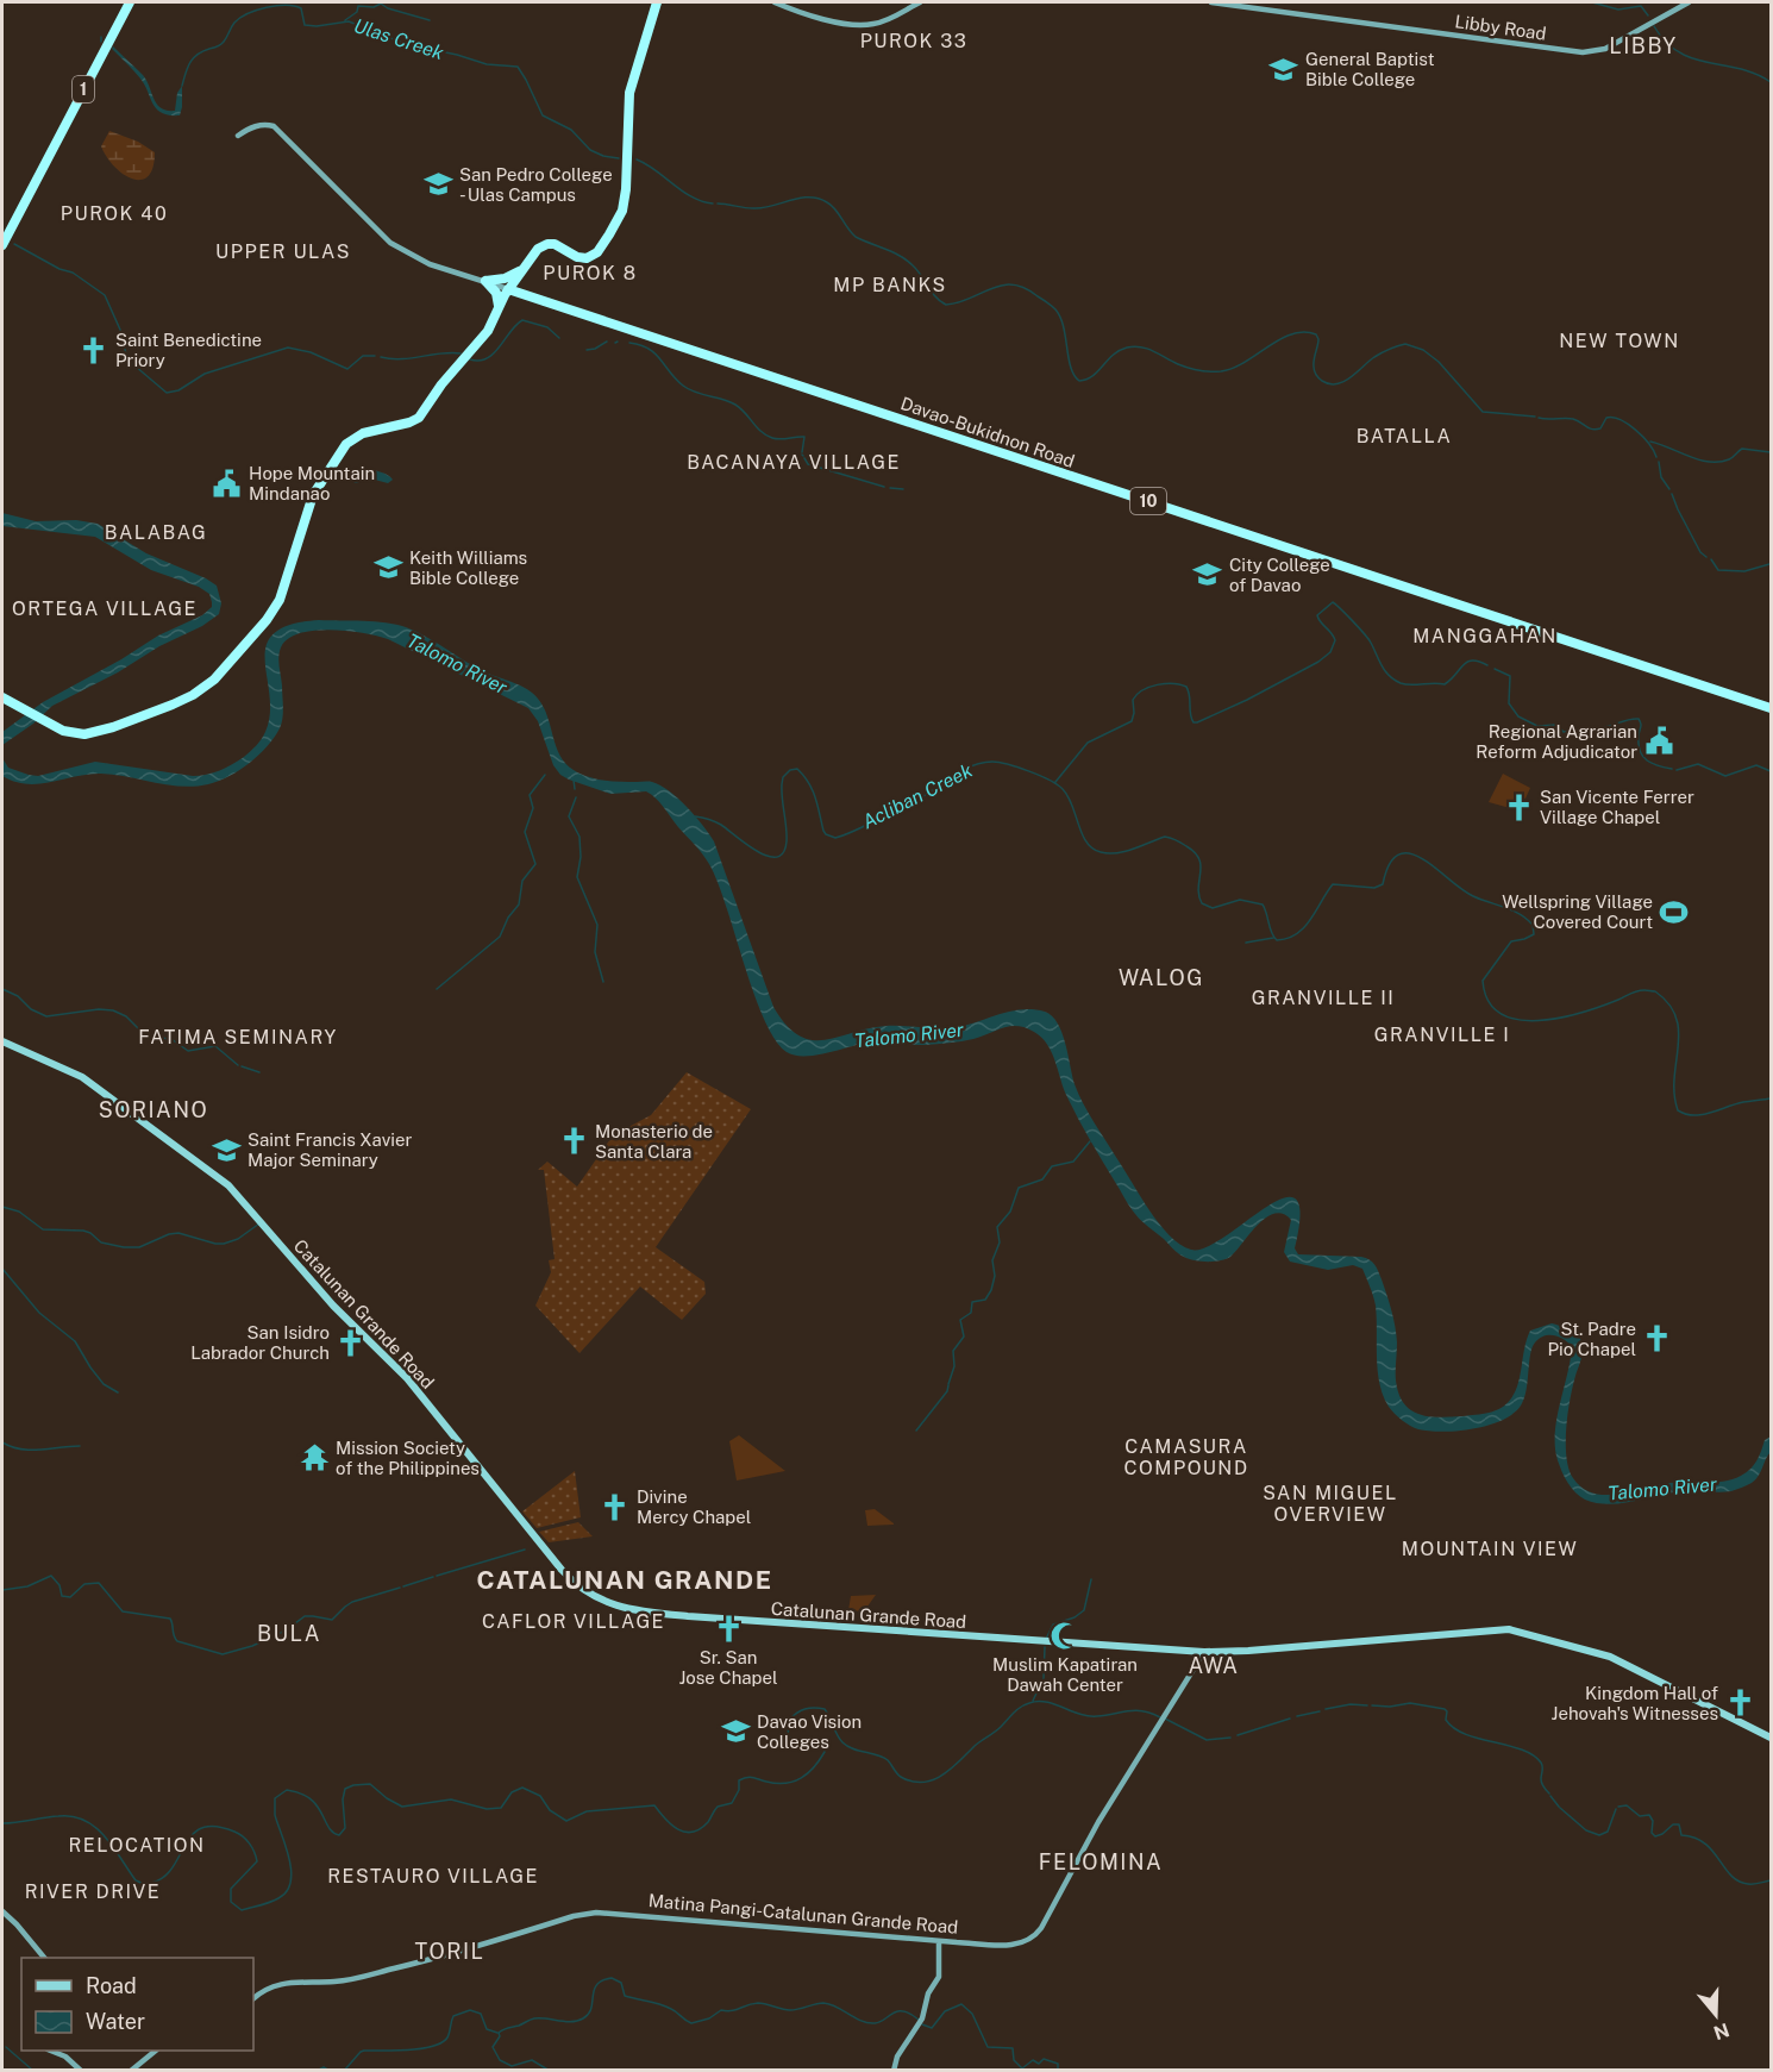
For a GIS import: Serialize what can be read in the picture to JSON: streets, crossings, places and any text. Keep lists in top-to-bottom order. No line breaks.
{"streets":{"highway":["1","Davao-Bukidnon Road","10"],"main road":["Catalunan Grande Road"],"street":["Libby Road","Matina Pangi-Catalunan Grande Road"]},"crossings":[["Catalunan Grande Road","Matina Pangi-Catalunan Grande Road"]],"districts":["PUROK 33","LIBBY","PUROK 40","UPPER ULAS","PUROK 8","MP BANKS","NEW TOWN","BATALLA","BACANAYA VILLAGE","BALABAG","ORTEGA VILLAGE","MANGGAHAN","WALOG","GRANVILLE II","GRANVILLE I","FATIMA SEMINARY","SORIANO","CAMASURA COMPOUND","SAN MIGUEL OVERVIEW","MOUNTAIN VIEW","CATALUNAN GRANDE","CAFLOR VILLAGE","BULA","AWA","RELOCATION","FELOMINA","RESTAURO VILLAGE","RIVER DRIVE","TORIL"],"water":["Ulas Creek","Talomo River","Acliban Creek"],"places":{"school or university":["General Baptist Bible College","San Pedro College - Ulas Campus","Keith Williams Bible College","City College of Davao","Saint Francis Xavier Major Seminary","Davao Vision Colleges"],"church":["Saint Benedictine Priory","San Vicente Ferrer Village Chapel","Monasterio de Santa Clara","St. Padre Pio Chapel","San Isidro Labrador Church","Divine Mercy Chapel","Sr. San Jose Chapel","Kingdom Hall of Jehovah's Witnesses"],"public building":["Hope Mountain Mindanao","Regional Agrarian Reform Adjudicator"],"sports":["Wellspring Village Covered Court"],"temple":["Mission Society of the Philippines"],"mosque":["Muslim Kapatiran Dawah Center"]},"legend":["Road","Water"],"north":"bottom"}
